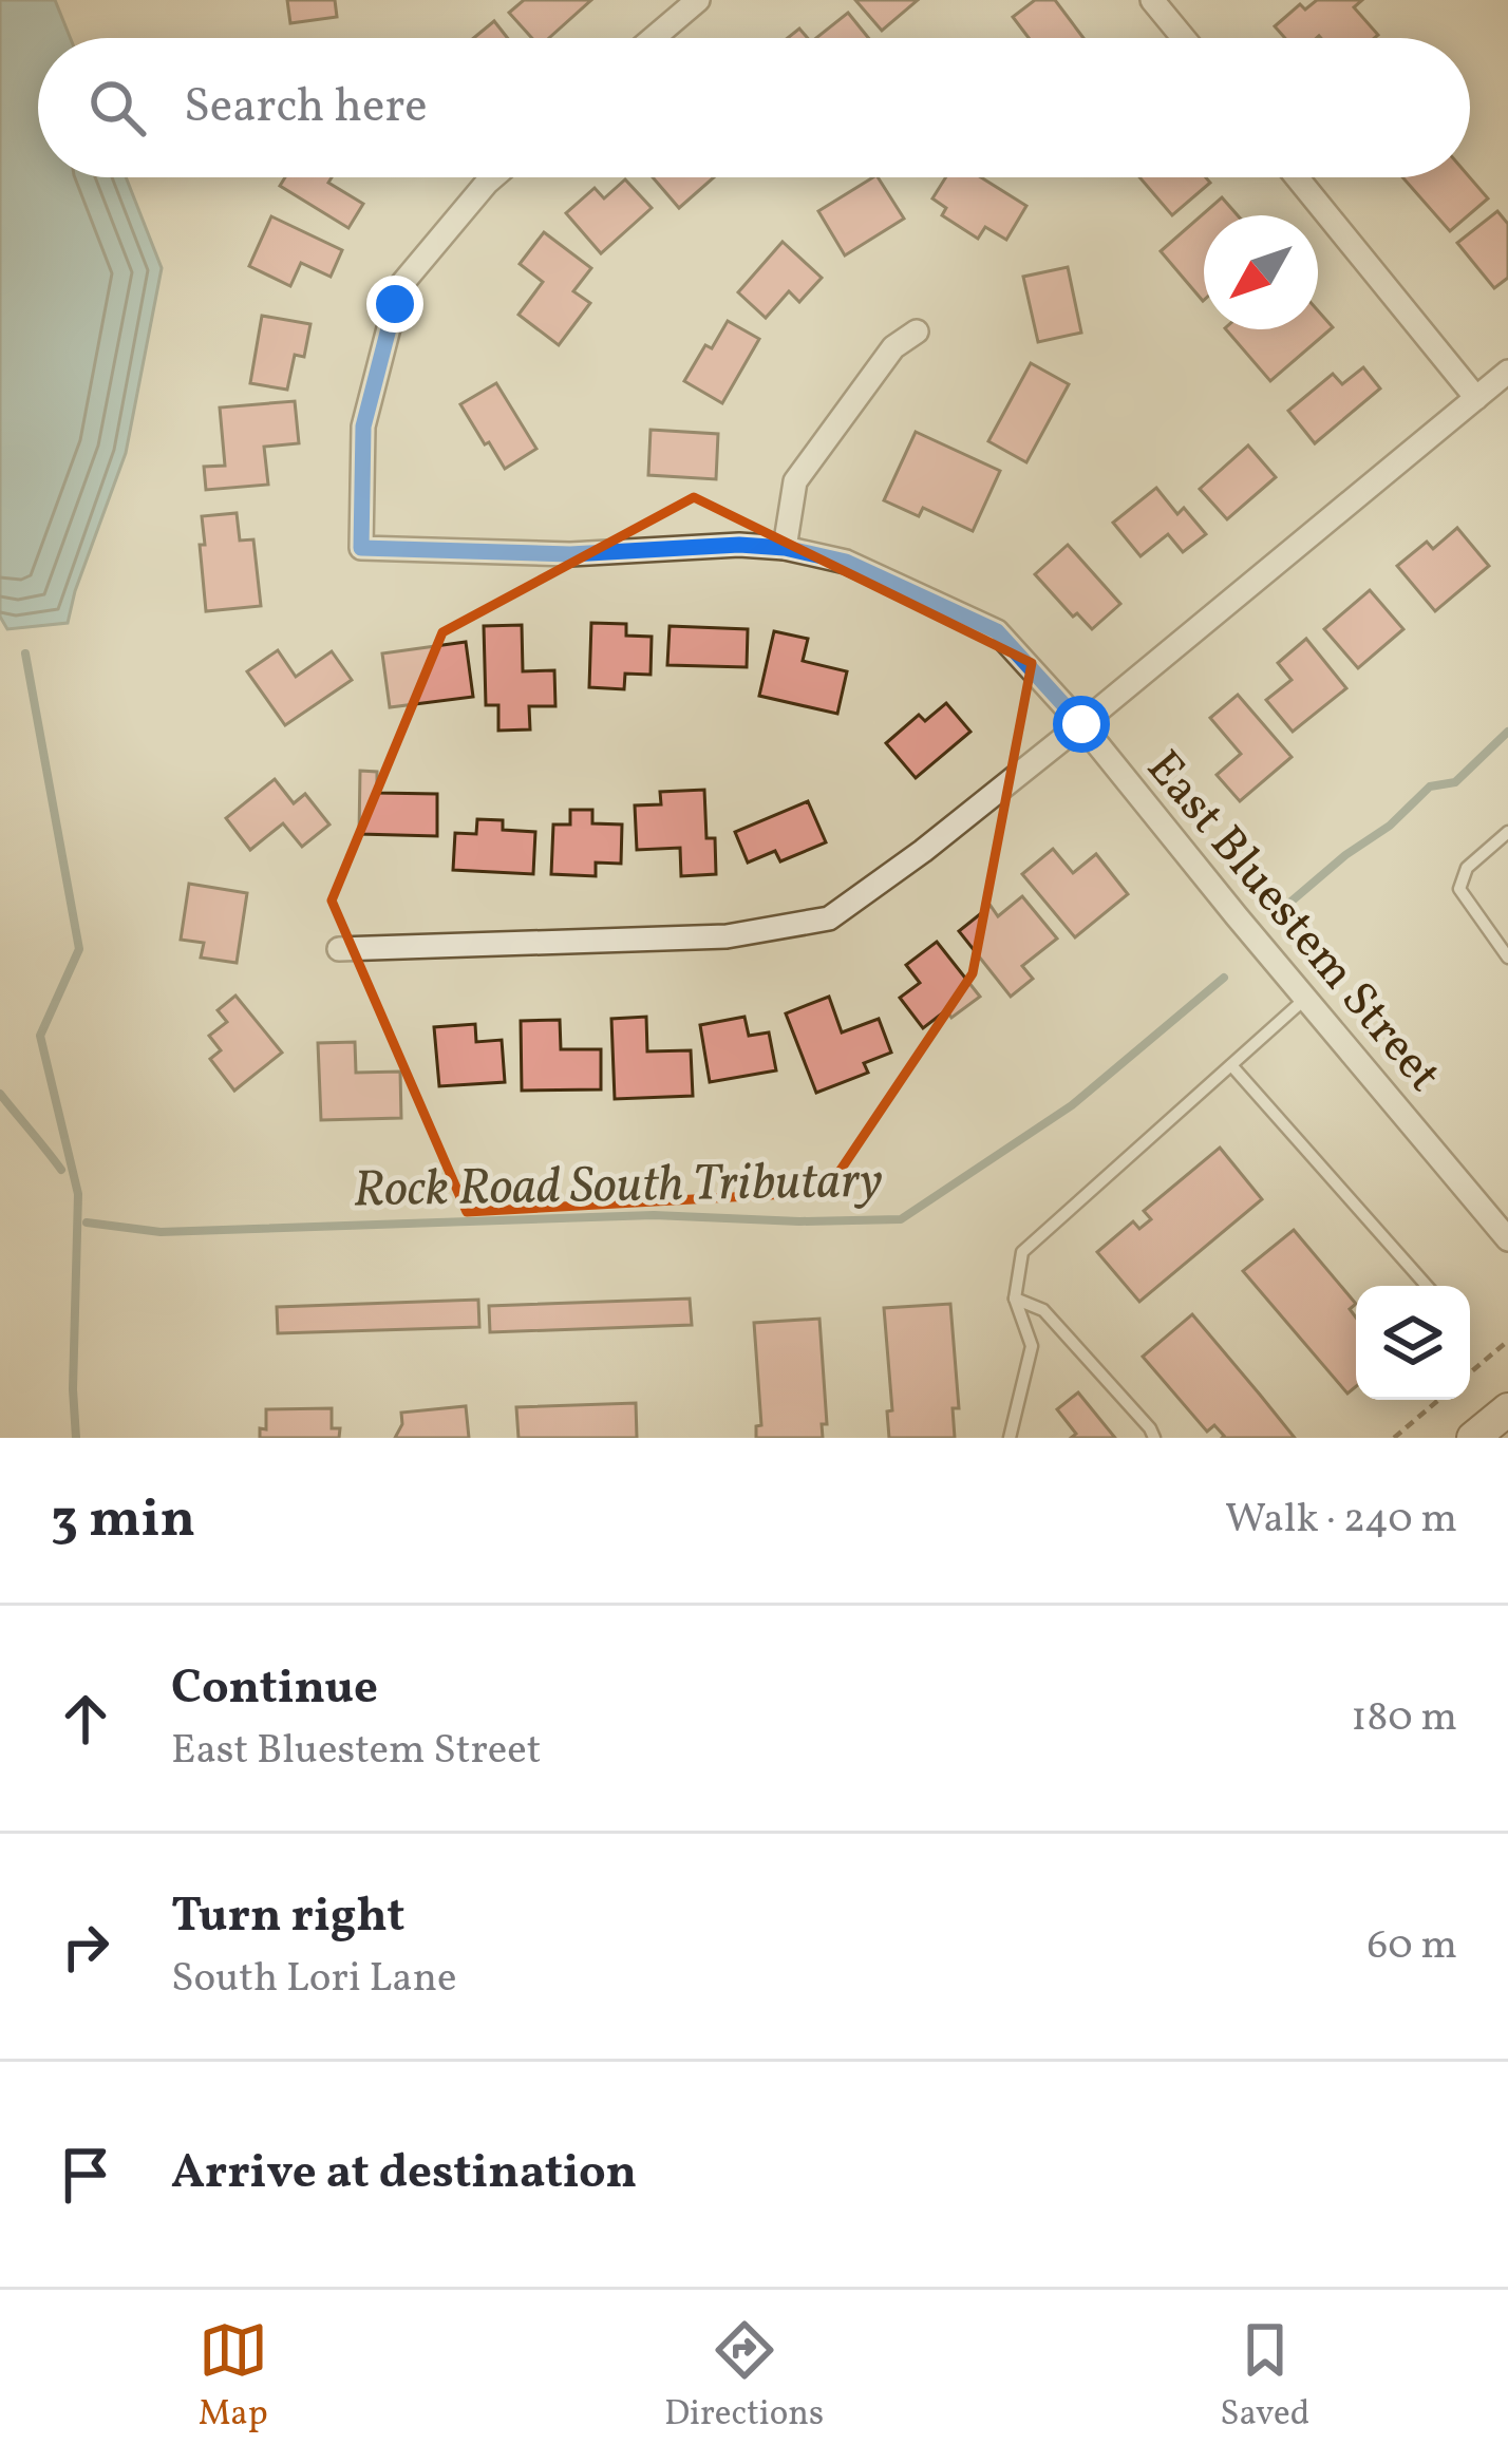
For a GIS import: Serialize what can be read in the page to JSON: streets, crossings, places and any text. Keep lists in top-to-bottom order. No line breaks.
{"streets":{"street":["East Bluestem Street"]},"water":["Rock Road South Tributary"],"north":"bottom left","page":{"search":"Search here","heading":["3 min","Walk · 240 m"],"list":[["Continue","East Bluestem Street","180 m"],["Turn right","South Lori Lane","60 m"],"Arrive at destination"],"nav":["Map","Directions","Saved"]}}
